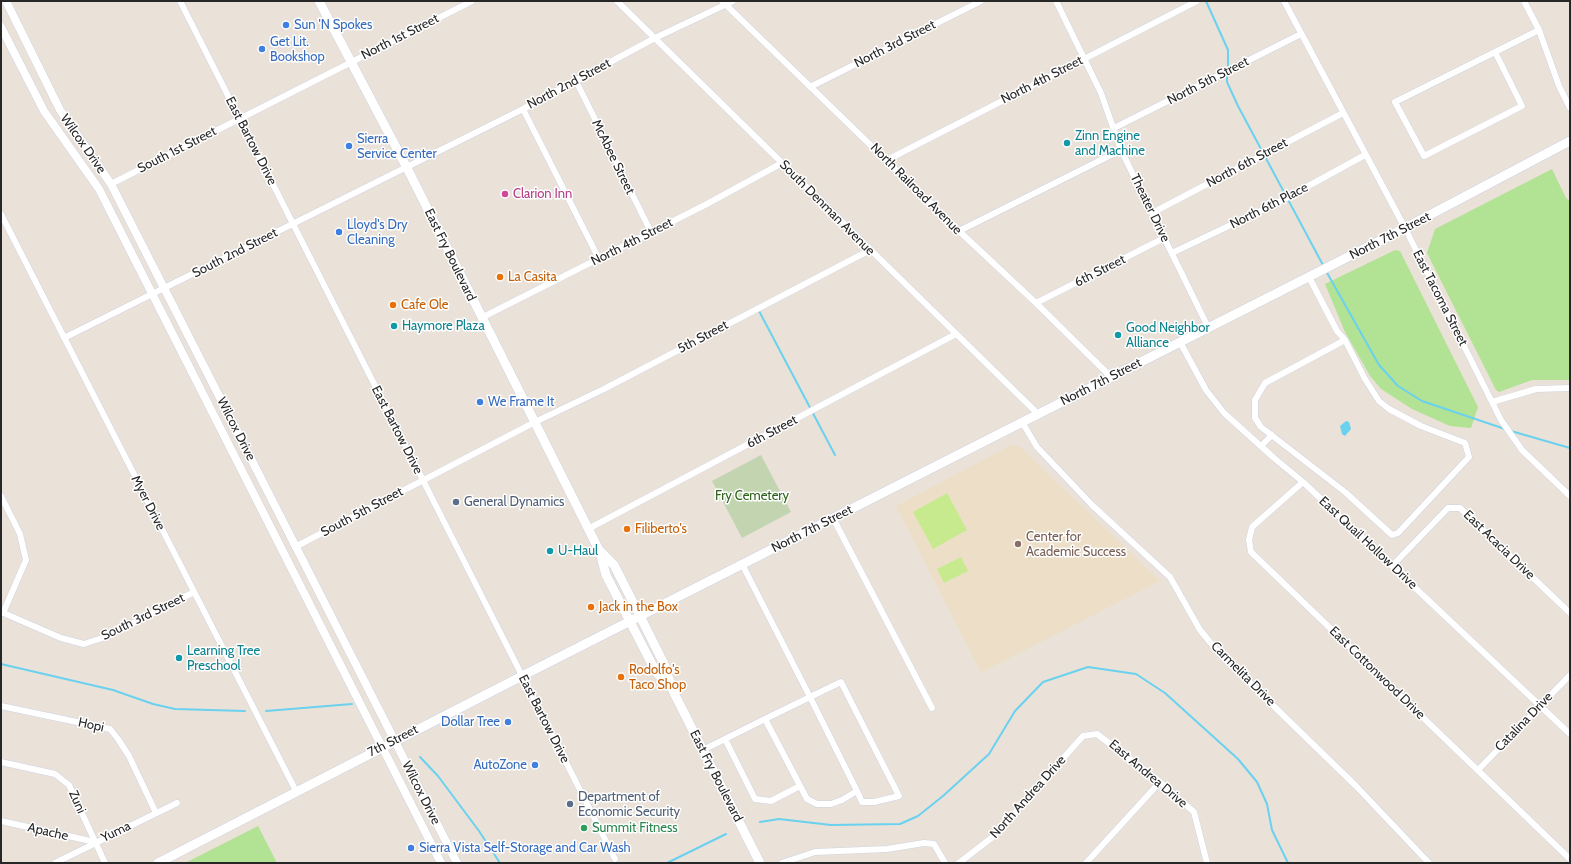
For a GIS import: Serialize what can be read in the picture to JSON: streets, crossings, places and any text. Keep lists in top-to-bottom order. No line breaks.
{"streets":{"main road":["North 7th Street","East Fry Boulevard","7th Street"],"street":["North 1st Street","North 3rd Street","North 4th Street","North 5th Street","North 2nd Street","East Bartow Drive","Wilcox Drive","South 1st Street","McAbee Street","North 6th Street","North Railroad Avenue","North 6th Place","South Denman Avenue","Theater Drive","South 2nd Street","6th Street","East Tacoma Street","5th Street","Myer Drive","South 5th Street","East Quail Hollow Drive","East Acacia Drive","South 3rd Street","East Cottonwood Drive","Carmelita Drive","Catalina Drive","Hopi","East Andrea Drive","North Andrea Drive","Zuni","Apache","Yuma"]},"crossings":[["North 1st Street","South 1st Street"],["North 1st Street","East Fry Boulevard"],["North 3rd Street","North Railroad Avenue"],["North 4th Street","McAbee Street"],["North 4th Street","North Railroad Avenue"],["North 4th Street","South Denman Avenue"],["North 4th Street","Theater Drive"],["North 4th Street","East Fry Boulevard"],["North 5th Street","Theater Drive"],["North 5th Street","East Tacoma Street"],["North 2nd Street","McAbee Street"],["North 2nd Street","North Railroad Avenue"],["North 2nd Street","South Denman Avenue"],["North 2nd Street","South 2nd Street"],["North 2nd Street","East Fry Boulevard"],["East Bartow Drive","South 1st Street"],["East Bartow Drive","South 2nd Street"],["East Bartow Drive","South 5th Street"],["East Bartow Drive","7th Street"],["Wilcox Drive","South 1st Street"],["Wilcox Drive","South 2nd Street"],["Wilcox Drive","South 5th Street"],["Wilcox Drive","7th Street"],["South 1st Street","East Fry Boulevard"],["North 6th Street","Theater Drive"],["North 6th Street","East Tacoma Street"],["North Railroad Avenue","North 7th Street"],["North Railroad Avenue","6th Street"],["North 6th Place","Theater Drive"],["North 6th Place","East Tacoma Street"],["South Denman Avenue","North 7th Street"],["South Denman Avenue","6th Street"],["South Denman Avenue","5th Street"],["Theater Drive","North 7th Street"],["Theater Drive","6th Street"],["North 7th Street","East Fry Boulevard"],["North 7th Street","East Tacoma Street"],["North 7th Street","East Quail Hollow Drive"],["North 7th Street","Carmelita Drive"],["North 7th Street","7th Street"],["South 2nd Street","East Fry Boulevard"],["South 2nd Street","Myer Drive"],["East Fry Boulevard","6th Street"],["East Fry Boulevard","5th Street"],["East Fry Boulevard","South 5th Street"],["East Fry Boulevard","7th Street"],["5th Street","South 5th Street"],["Myer Drive","South 3rd Street"],["Myer Drive","7th Street"],["East Quail Hollow Drive","East Acacia Drive"],["East Quail Hollow Drive","East Cottonwood Drive"],["East Quail Hollow Drive","Catalina Drive"],["East Cottonwood Drive","Catalina Drive"],["Hopi","Yuma"],["East Andrea Drive","North Andrea Drive"],["Zuni","Apache"],["Zuni","Yuma"],["Apache","Yuma"]],"parks":["Fry Cemetery"],"places":["Sun 'N Spokes","Get Lit. Bookshop","Zinn Engine and Machine","Sierra Service Center","Clarion Inn","Lloyd's Dry Cleaning","La Casita","Cafe Ole","Haymore Plaza","Good Neighbor Alliance","We Frame It","General Dynamics","Filiberto's","Center for Academic Success","U-Haul","Jack in the Box","Learning Tree Preschool","Rodolfo's Taco Shop","Dollar Tree","AutoZone","Department of Economic Security","Summit Fitness","Sierra Vista Self-Storage and Car Wash"]}
